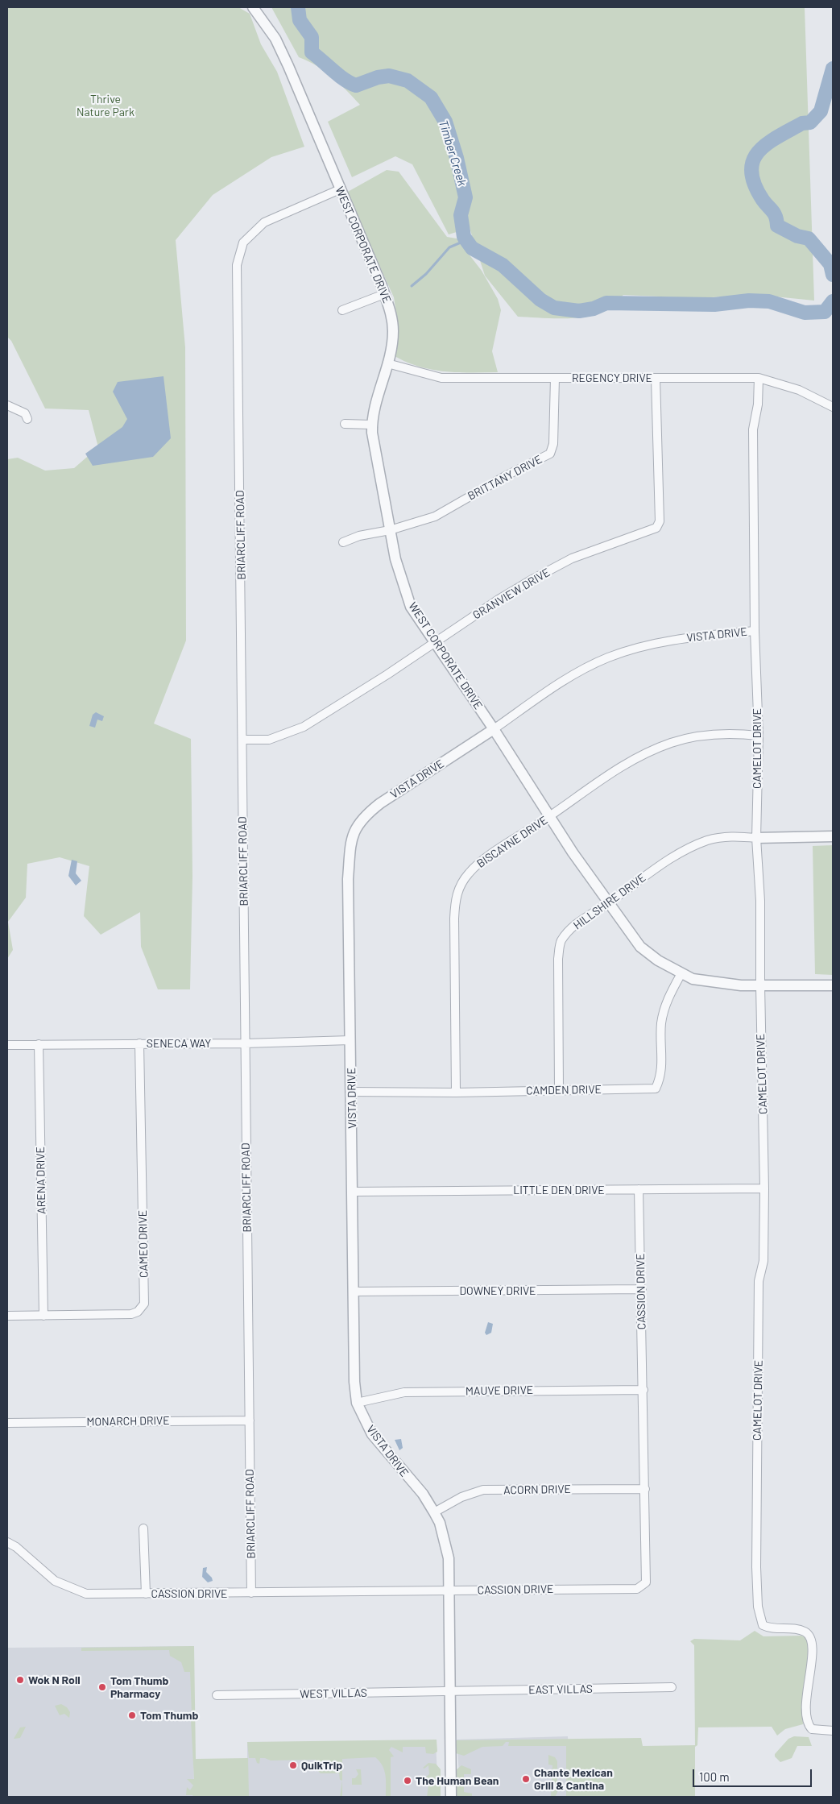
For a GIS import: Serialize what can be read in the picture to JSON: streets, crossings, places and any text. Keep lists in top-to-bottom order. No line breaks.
{"streets":{"street":["WEST CORPORATE DRIVE","REGENCY DRIVE","BRITTANY DRIVE","BRIARCLIFF ROAD","GRANVIEW DRIVE","VISTA DRIVE","CAMELOT DRIVE","BISCAYNE DRIVE","HILLSHIRE DRIVE","SENECA WAY","CAMDEN DRIVE","ARENA DRIVE","LITTLE DEN DRIVE","CAMEO DRIVE","DOWNEY DRIVE","CASSION DRIVE","MAUVE DRIVE","MONARCH DRIVE","ACORN DRIVE","EAST VILLAS","WEST VILLAS"]},"crossings":[["WEST CORPORATE DRIVE","REGENCY DRIVE"],["WEST CORPORATE DRIVE","BRITTANY DRIVE"],["WEST CORPORATE DRIVE","BRIARCLIFF ROAD"],["WEST CORPORATE DRIVE","GRANVIEW DRIVE"],["WEST CORPORATE DRIVE","VISTA DRIVE"],["WEST CORPORATE DRIVE","CAMELOT DRIVE"],["WEST CORPORATE DRIVE","BISCAYNE DRIVE"],["WEST CORPORATE DRIVE","HILLSHIRE DRIVE"],["WEST CORPORATE DRIVE","CAMDEN DRIVE"],["REGENCY DRIVE","BRITTANY DRIVE"],["REGENCY DRIVE","GRANVIEW DRIVE"],["REGENCY DRIVE","CAMELOT DRIVE"],["BRIARCLIFF ROAD","GRANVIEW DRIVE"],["BRIARCLIFF ROAD","SENECA WAY"],["BRIARCLIFF ROAD","CASSION DRIVE"],["BRIARCLIFF ROAD","MONARCH DRIVE"],["VISTA DRIVE","CAMELOT DRIVE"],["VISTA DRIVE","SENECA WAY"],["VISTA DRIVE","CAMDEN DRIVE"],["VISTA DRIVE","LITTLE DEN DRIVE"],["VISTA DRIVE","DOWNEY DRIVE"],["VISTA DRIVE","CASSION DRIVE"],["VISTA DRIVE","MAUVE DRIVE"],["VISTA DRIVE","ACORN DRIVE"],["VISTA DRIVE","EAST VILLAS"],["VISTA DRIVE","WEST VILLAS"],["CAMELOT DRIVE","BISCAYNE DRIVE"],["CAMELOT DRIVE","HILLSHIRE DRIVE"],["CAMELOT DRIVE","LITTLE DEN DRIVE"],["BISCAYNE DRIVE","CAMDEN DRIVE"],["HILLSHIRE DRIVE","CAMDEN DRIVE"],["SENECA WAY","ARENA DRIVE"],["SENECA WAY","CAMEO DRIVE"],["ARENA DRIVE","CAMEO DRIVE"],["LITTLE DEN DRIVE","CASSION DRIVE"],["DOWNEY DRIVE","CASSION DRIVE"],["CASSION DRIVE","MAUVE DRIVE"],["CASSION DRIVE","ACORN DRIVE"],["EAST VILLAS","WEST VILLAS"]],"water":["Timber Creek"],"parks":["Thrive Nature Park"],"places":["Wok N Roll","Tom Thumb Pharmacy","Tom Thumb","QuikTrip","Chante Mexican Grill & Cantina","The Human Bean"],"scale_bar":"100 m"}
